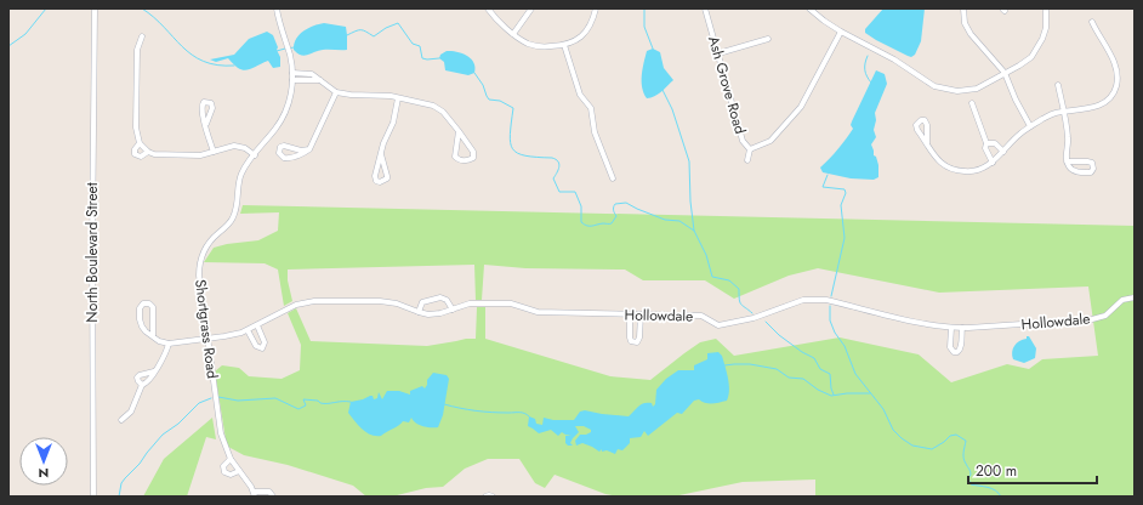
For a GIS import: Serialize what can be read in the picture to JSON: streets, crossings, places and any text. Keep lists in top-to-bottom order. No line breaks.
{"streets":{"street":["Ash Grove Road","North Boulevard Street","Hollowdale","Shortgrass Road"]},"crossings":[["Hollowdale","Shortgrass Road"]],"scale_bar":"200 m","north":"bottom"}
